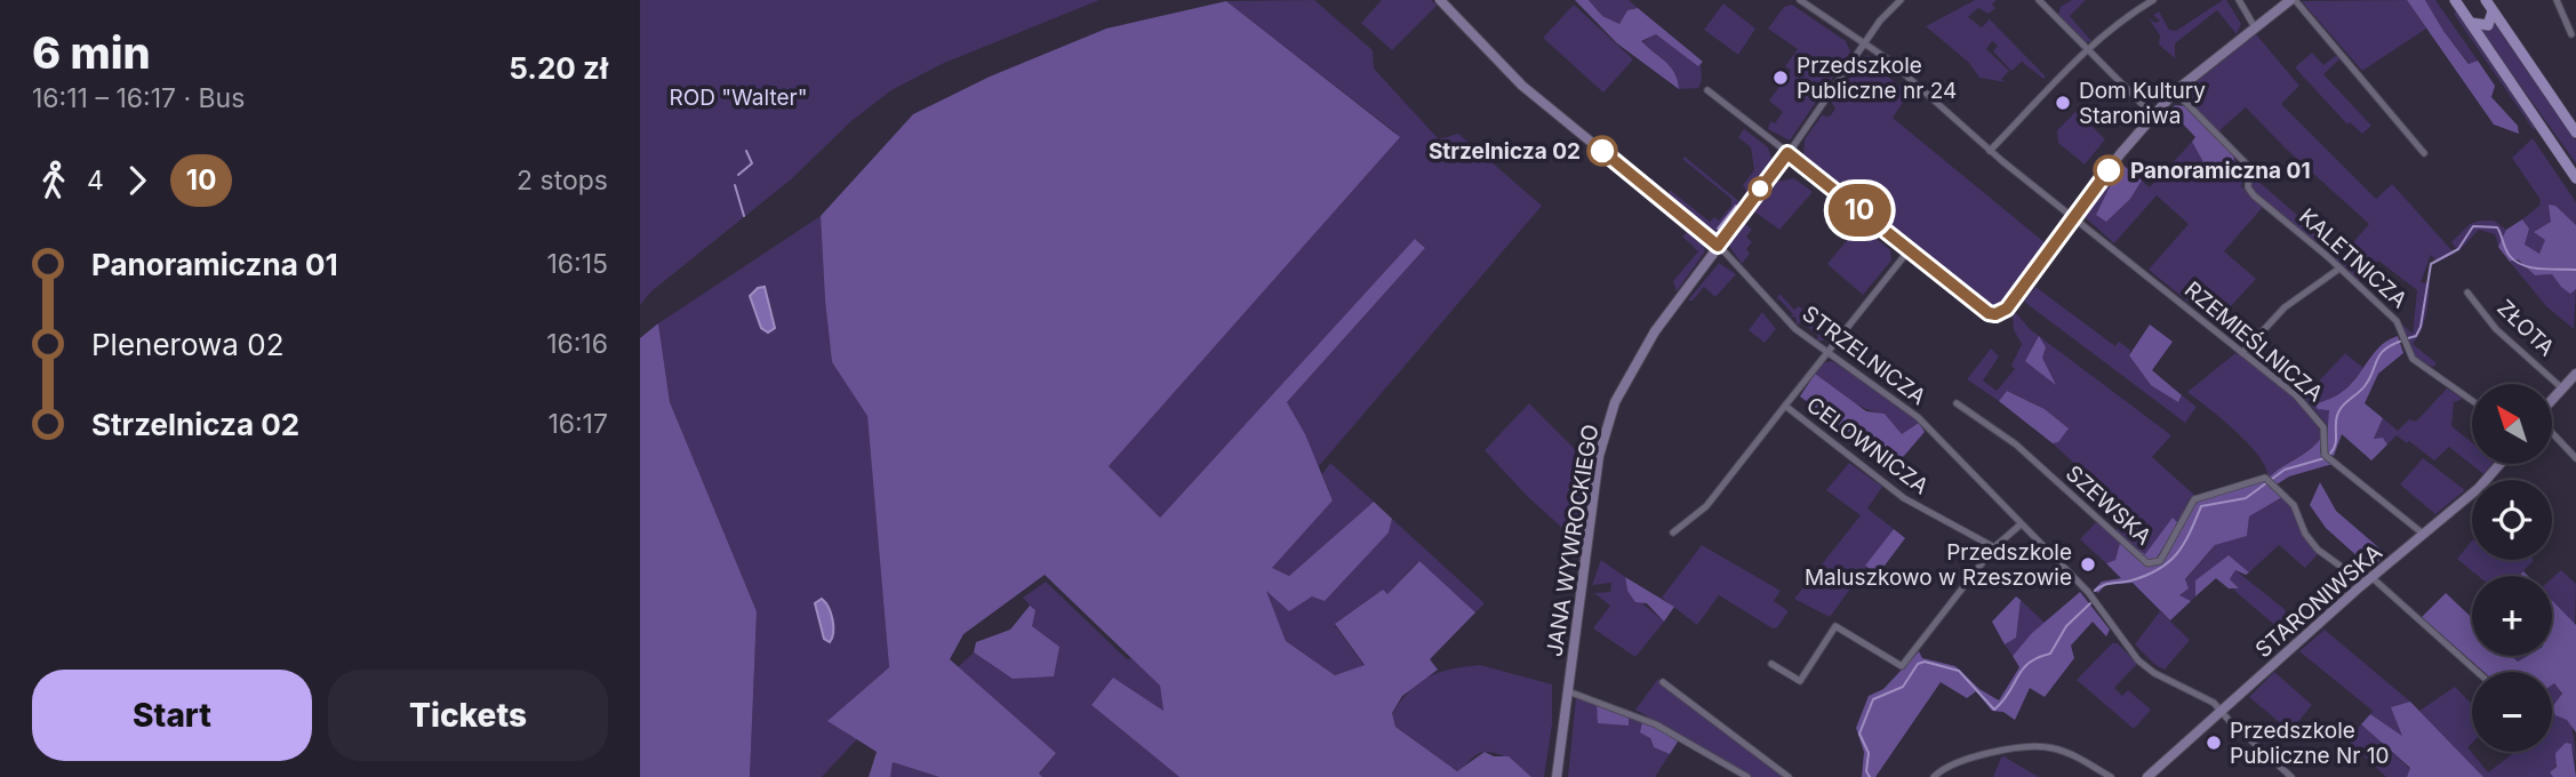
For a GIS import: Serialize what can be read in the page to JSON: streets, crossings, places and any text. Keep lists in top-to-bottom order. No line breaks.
{"streets":{"street":["KALETNICZA","ZŁOTA","RZEMIEŚLNICZA","STRZELNICZA","CELOWNICZA","SZEWSKA","JANA WYWROCKIEGO","STARONIWSKA"]},"crossings":[["RZEMIEŚLNICZA","STARONIWSKA"],["STRZELNICZA","JANA WYWROCKIEGO"],["STRZELNICZA","STARONIWSKA"],["SZEWSKA","STARONIWSKA"]],"parks":["ROD \"Walter\""],"places":["Przedszkole Publiczne nr 24","Dom Kultury Staroniwa","Strzelnicza 02","Panoramiczna 01","Przedszkole Maluszkowo w Rzeszowie","Przedszkole Publiczne Nr 10"],"lines":["bus line 10"],"north":"top left","page":{"heading":["6 min","16:11 – 16:17 · Bus","5.20 zł"],"on_map":"10","legs":["4","10","2 stops"],"list":[{"name":"Panoramiczna 01","value":"16:15"},{"name":"Plenerowa 02","value":"16:16"},{"name":"Strzelnicza 02","value":"16:17"}],"map_buttons":["+","−"],"buttons":["Start","Tickets"]}}
